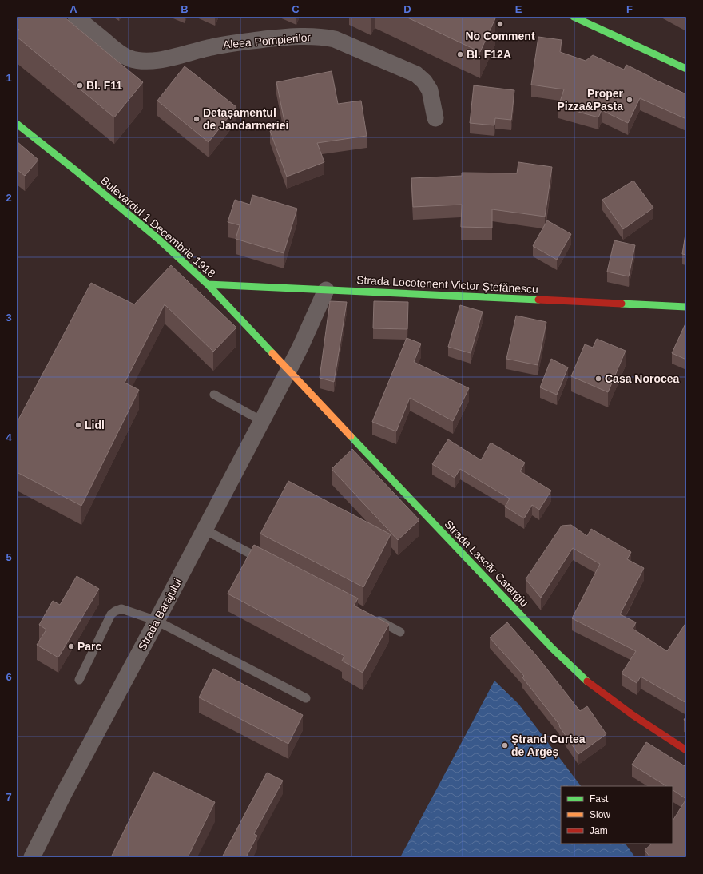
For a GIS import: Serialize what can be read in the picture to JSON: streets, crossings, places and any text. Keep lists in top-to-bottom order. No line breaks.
{"streets":{"main road":["Bulevardul 1 Decembrie 1918","Strada Locotenent Victor Ștefănescu","Strada Lascăr Catargiu"],"street":["Aleea Pompierilor","Strada Barajului"]},"crossings":[["Bulevardul 1 Decembrie 1918","Strada Locotenent Victor Ștefănescu"],["Bulevardul 1 Decembrie 1918","Strada Lascăr Catargiu"],["Bulevardul 1 Decembrie 1918","Strada Barajului"],["Strada Locotenent Victor Ștefănescu","Strada Barajului"],["Strada Lascăr Catargiu","Strada Barajului"]],"places":["No Comment","Bl. F12A","Bl. F11","Proper Pizza&Pasta","Detașamentul de Jandarmeriei","Casa Norocea","Lidl","Parc","Ștrand Curtea de Argeș"],"legend":["Fast","Slow","Jam"],"grid":{"columns":["A","B","C","D","E","F"],"rows":["1","2","3","4","5","6","7"]}}
